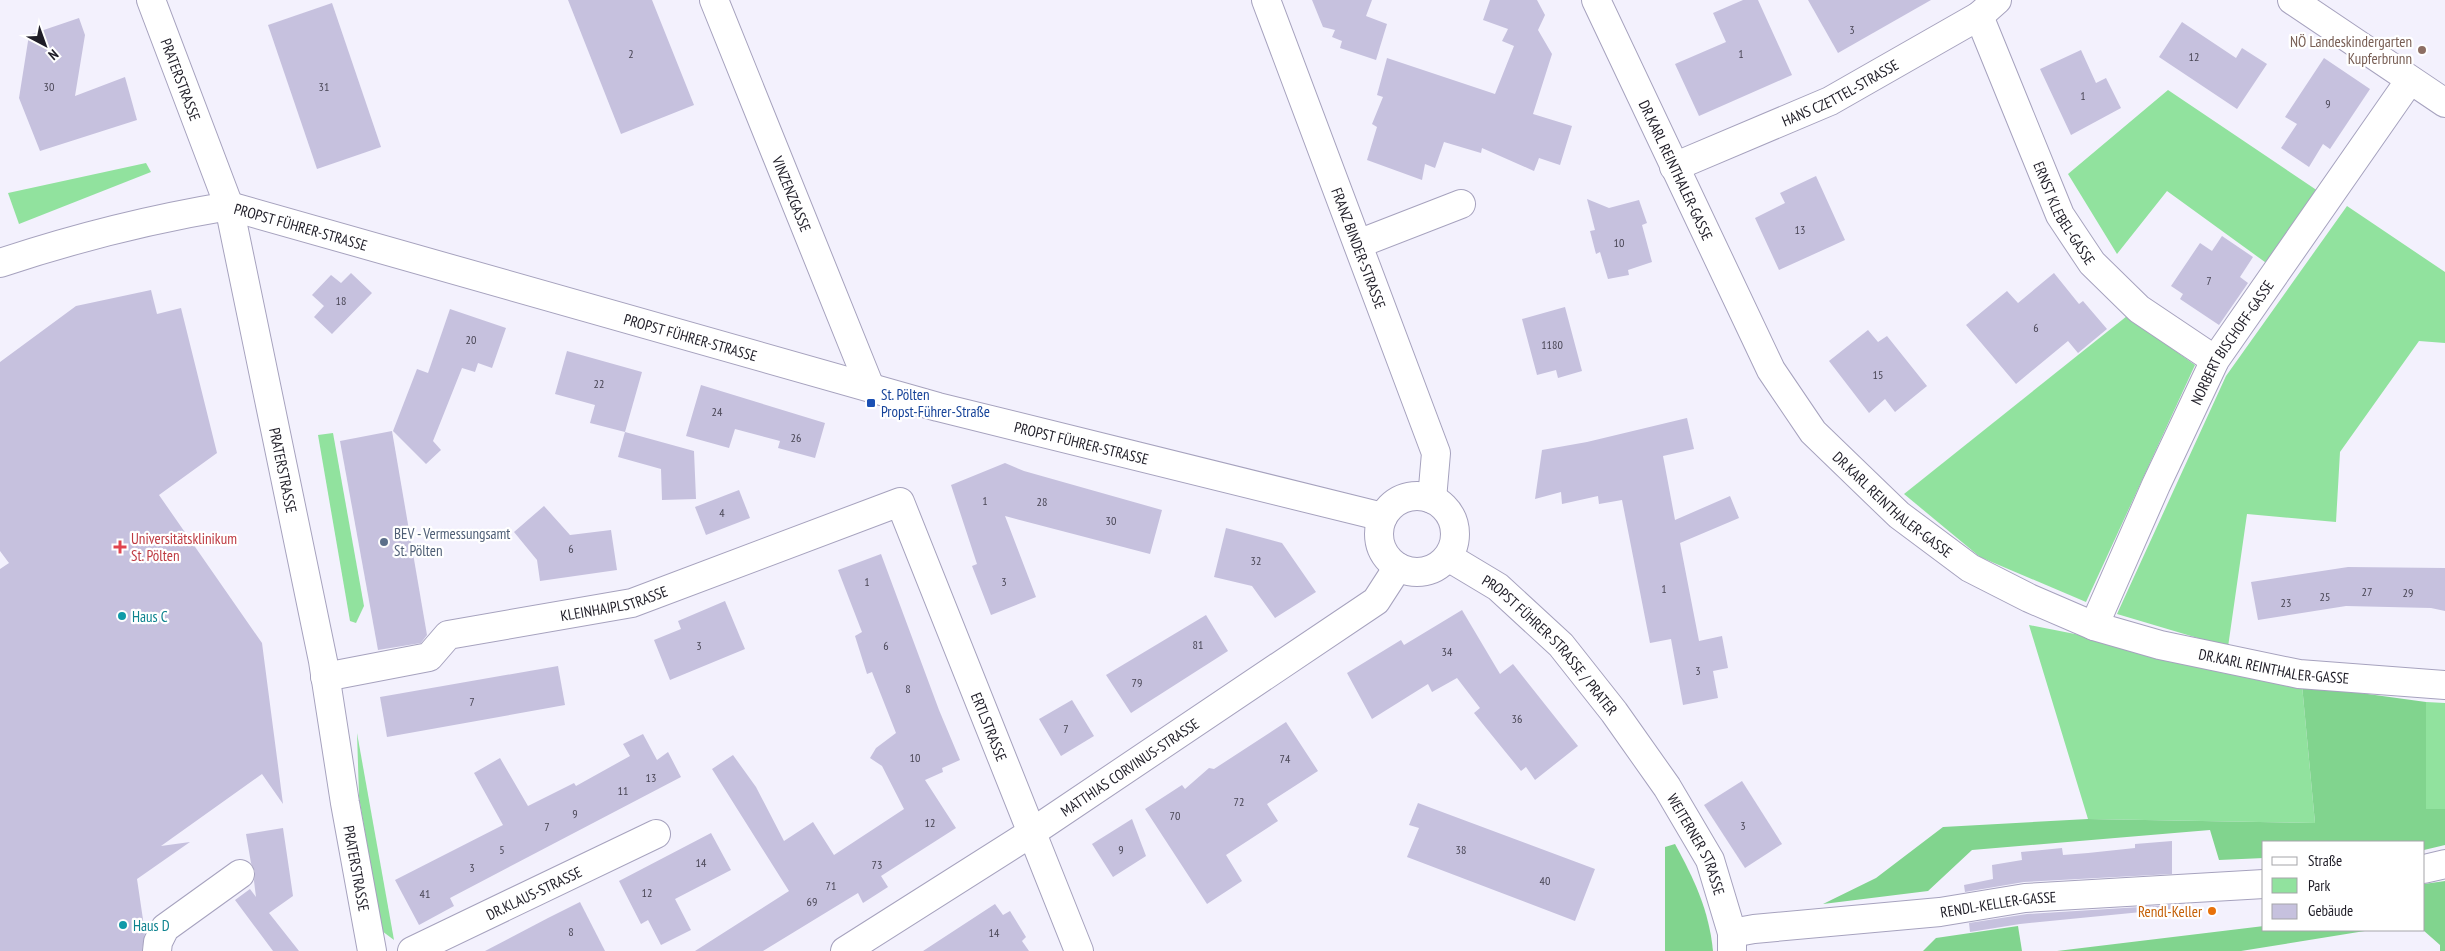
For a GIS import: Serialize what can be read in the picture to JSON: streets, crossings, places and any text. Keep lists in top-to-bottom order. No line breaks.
{"streets":{"street":["PRATERSTRASSE","HANS CZETTEL-STRASSE","DR.KARL REINTHALER-GASSE","VINZENZGASSE","ERNST KLEBEL-GASSE","PROPST FÜHRER-STRASSE","FRANZ BINDER-STRASSE","NORBERT BISCHOFF-GASSE","KLEINHAIPLSTRASSE","PROPST FÜHRER-STRASSE / PRATER","ERTLSTRASSE","MATTHIAS CORVINUS-STRASSE","WEITERNER STRASSE","DR.KLAUS-STRASSE","RENDL-KELLER-GASSE"]},"crossings":[["PRATERSTRASSE","PROPST FÜHRER-STRASSE"],["PRATERSTRASSE","KLEINHAIPLSTRASSE"],["HANS CZETTEL-STRASSE","DR.KARL REINTHALER-GASSE"],["HANS CZETTEL-STRASSE","ERNST KLEBEL-GASSE"],["DR.KARL REINTHALER-GASSE","NORBERT BISCHOFF-GASSE"],["VINZENZGASSE","PROPST FÜHRER-STRASSE"],["ERNST KLEBEL-GASSE","NORBERT BISCHOFF-GASSE"],["PROPST FÜHRER-STRASSE","FRANZ BINDER-STRASSE"],["PROPST FÜHRER-STRASSE","PROPST FÜHRER-STRASSE / PRATER"],["PROPST FÜHRER-STRASSE","MATTHIAS CORVINUS-STRASSE"],["FRANZ BINDER-STRASSE","PROPST FÜHRER-STRASSE / PRATER"],["FRANZ BINDER-STRASSE","MATTHIAS CORVINUS-STRASSE"],["KLEINHAIPLSTRASSE","ERTLSTRASSE"],["PROPST FÜHRER-STRASSE / PRATER","MATTHIAS CORVINUS-STRASSE"],["PROPST FÜHRER-STRASSE / PRATER","WEITERNER STRASSE"],["ERTLSTRASSE","MATTHIAS CORVINUS-STRASSE"],["WEITERNER STRASSE","RENDL-KELLER-GASSE"]],"places":{"other":["NÖ Landeskindergarten Kupferbrunn","BEV - Vermessungsamt St. Pölten","Haus C","Rendl-Keller","Haus D"],"transit":["St. Pölten Propst-Führer-Straße"],"health":["Universitätsklinikum St. Pölten"]},"house_numbers":["3","2","1","12","30","31","1","9","13","10","7","18","6","20","1180","15","22","24","26","1","28","4","30","6","32","1","3","1","27","29","25","23","81","3","6","34","3","79","8","7","36","7","10","74","13","11","72","9","70","12","3","7","5","9","38","14","73","3","40","71","12","41","69","8","14"],"legend":["Straße","Park","Gebäude"],"north":"bottom right"}
